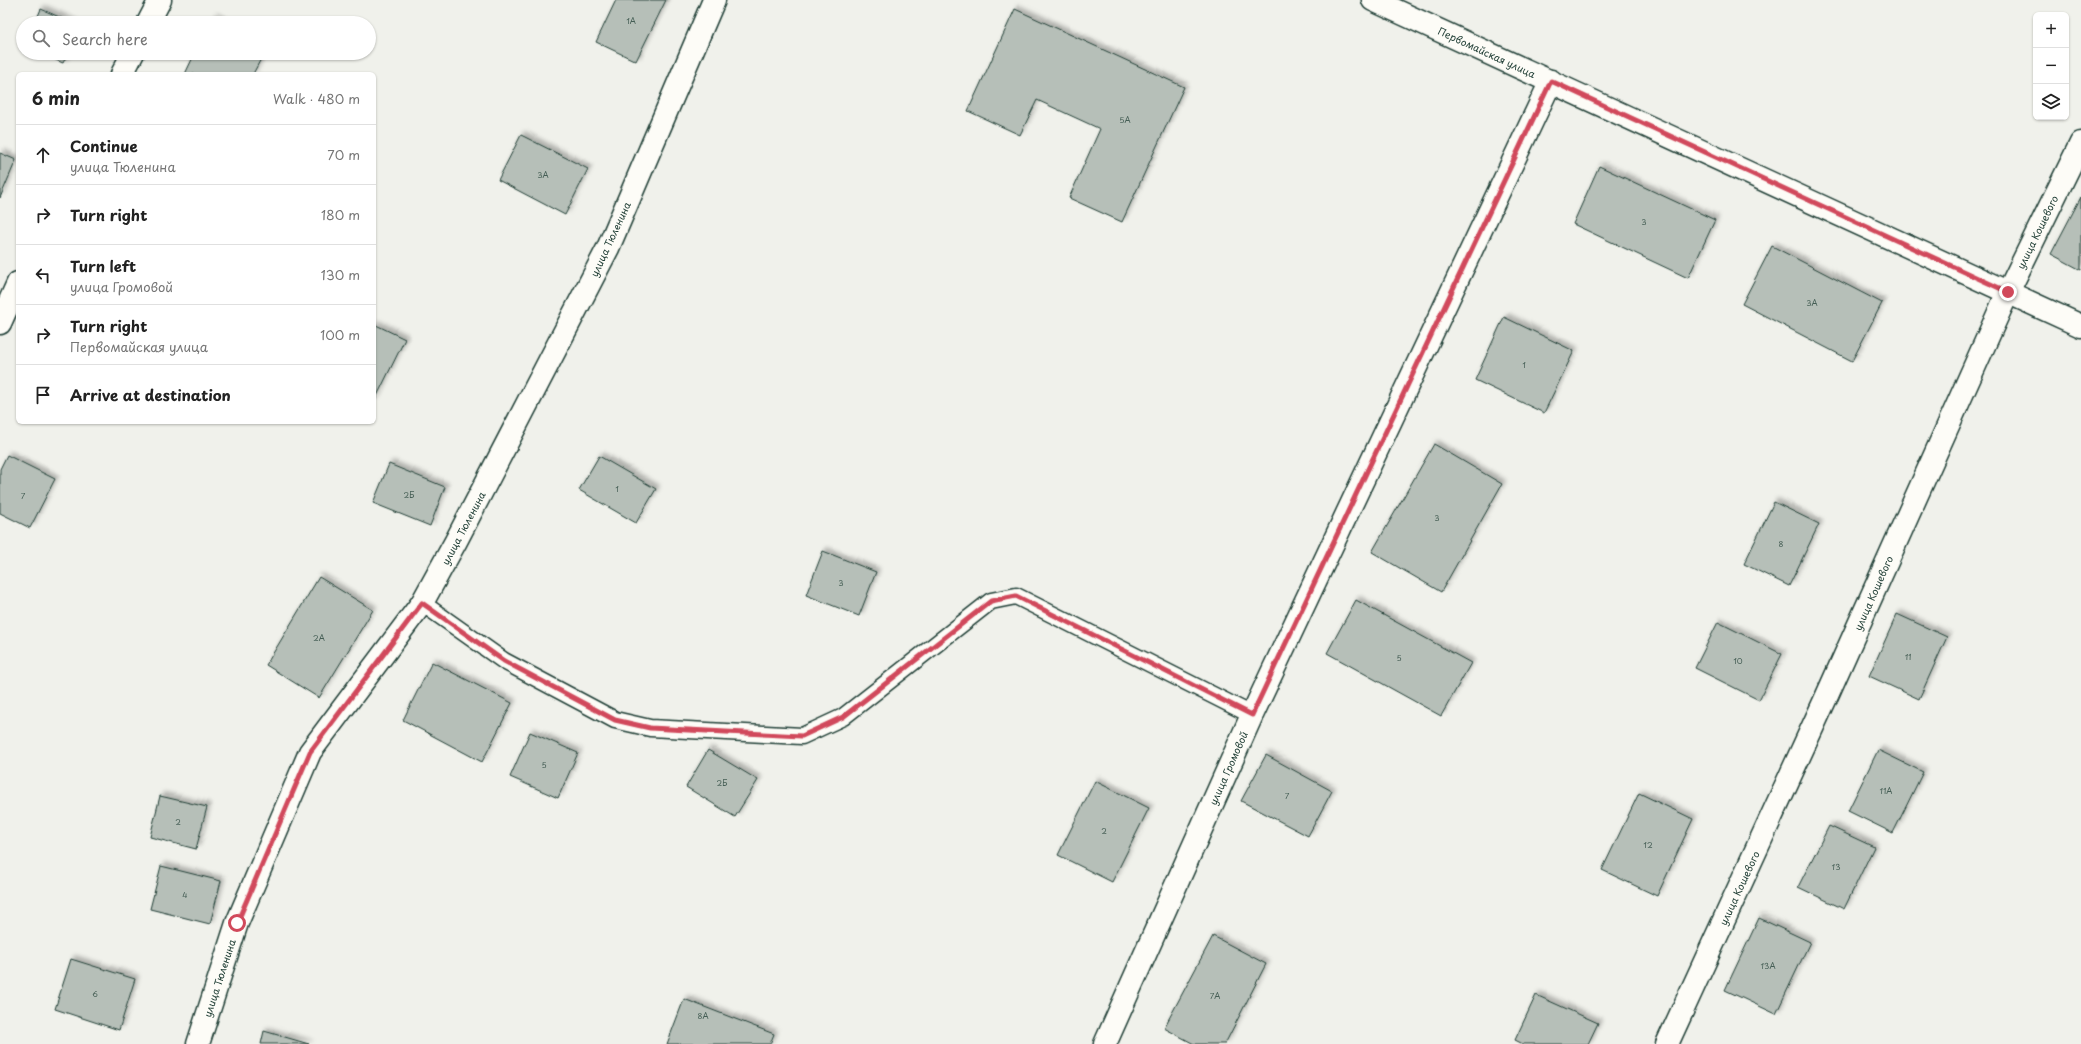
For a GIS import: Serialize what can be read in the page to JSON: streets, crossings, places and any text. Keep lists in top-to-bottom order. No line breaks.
{"streets":{"street":["Первомайская улица","улица Кошевого","улица Тюленина","улица Громовой"]},"crossings":[["Первомайская улица","улица Кошевого"],["Первомайская улица","улица Громовой"]],"house_numbers":["1А","5А","3А","3","3А","1","1","2Б","7","3","8","3","2А","11","5","10","5","2Б","11А","7","2","2","12","13","4","13А","6","7А","8А"],"page":{"map_buttons":["+","−"],"search":"Search here","heading":["6 min","Walk · 480 m"],"list":[["Continue","улица Тюленина","70 m"],["Turn right","180 m"],["Turn left","улица Громовой","130 m"],["Turn right","Первомайская улица","100 m"],"Arrive at destination"]}}
